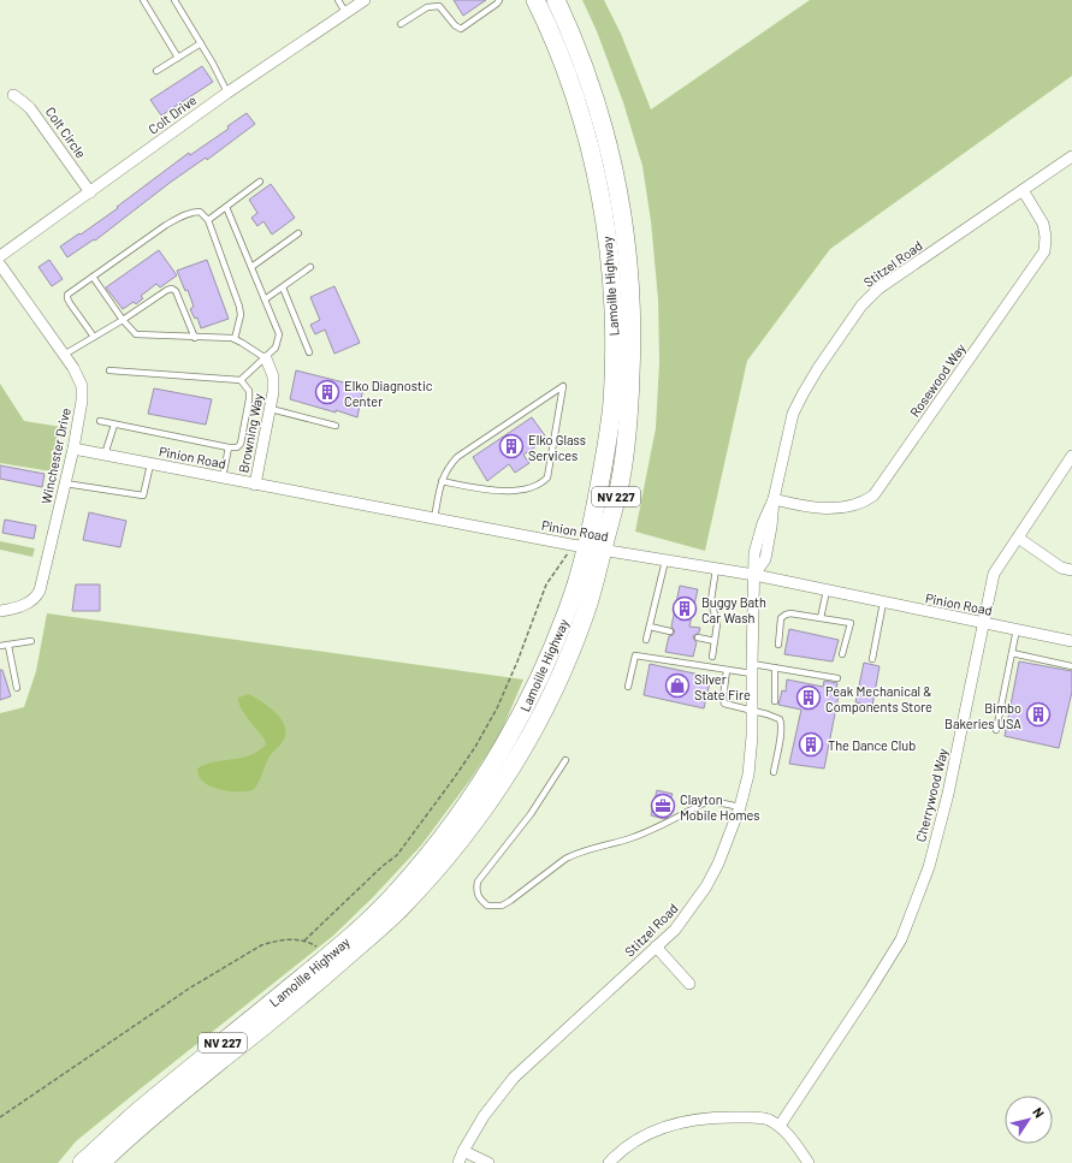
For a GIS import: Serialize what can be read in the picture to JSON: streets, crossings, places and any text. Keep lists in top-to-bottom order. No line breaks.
{"streets":{"main road":["Lamoille Highway","NV 227"],"street":["Colt Drive","Colt Circle","Stitzel Road","Rosewood Way","Browning Way","Winchester Drive","Pinion Road","Cherrywood Way"]},"crossings":[["Colt Drive","Colt Circle"],["Stitzel Road","Rosewood Way"],["Stitzel Road","Pinion Road"],["Lamoille Highway","Pinion Road"],["Browning Way","Pinion Road"],["Winchester Drive","Pinion Road"],["Pinion Road","Cherrywood Way"]],"places":{"building":["Elko Diagnostic Center","Elko Glass Services","Buggy Bath Car Wash","Peak Mechanical & Components Store","Bimbo Bakeries USA","The Dance Club"],"shop":["Silver State Fire"],"office":["Clayton Mobile Homes"]},"north":"top right"}
